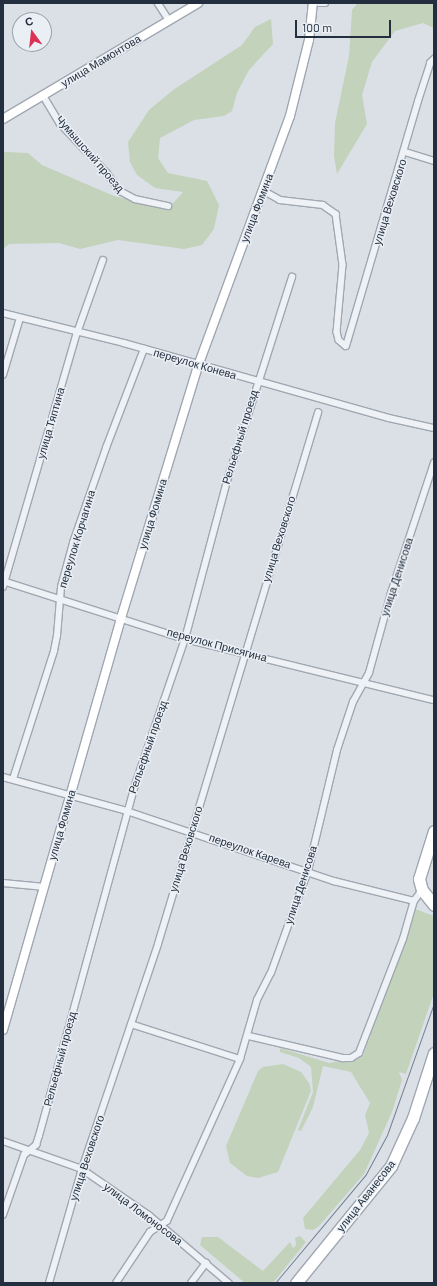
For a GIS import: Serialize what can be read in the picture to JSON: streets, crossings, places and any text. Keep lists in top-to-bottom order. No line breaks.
{"streets":{"highway":["улица Аванесова"],"street":["улица Мамонтова","Чумышский проезд","улица Веховского","улица Фомина","переулок Конева","улица Тяптина","Рельефный проезд","переулок Корчагина","улица Денисова","переулок Присягина","переулок Карева","улица Ломоносова"]},"crossings":[["улица Мамонтова","Чумышский проезд"],["улица Веховского","улица Фомина"],["улица Веховского","переулок Присягина"],["улица Веховского","переулок Карева"],["улица Веховского","улица Ломоносова"],["улица Фомина","переулок Конева"],["улица Фомина","переулок Присягина"],["улица Фомина","переулок Карева"],["переулок Конева","улица Тяптина"],["переулок Конева","Рельефный проезд"],["переулок Конева","переулок Корчагина"],["улица Тяптина","переулок Присягина"],["Рельефный проезд","переулок Присягина"],["Рельефный проезд","переулок Карева"],["Рельефный проезд","улица Ломоносова"],["переулок Корчагина","переулок Присягина"],["переулок Корчагина","переулок Карева"],["улица Денисова","переулок Присягина"],["улица Денисова","переулок Карева"],["улица Денисова","улица Ломоносова"]],"scale_bar":"100 m","north":"top"}
